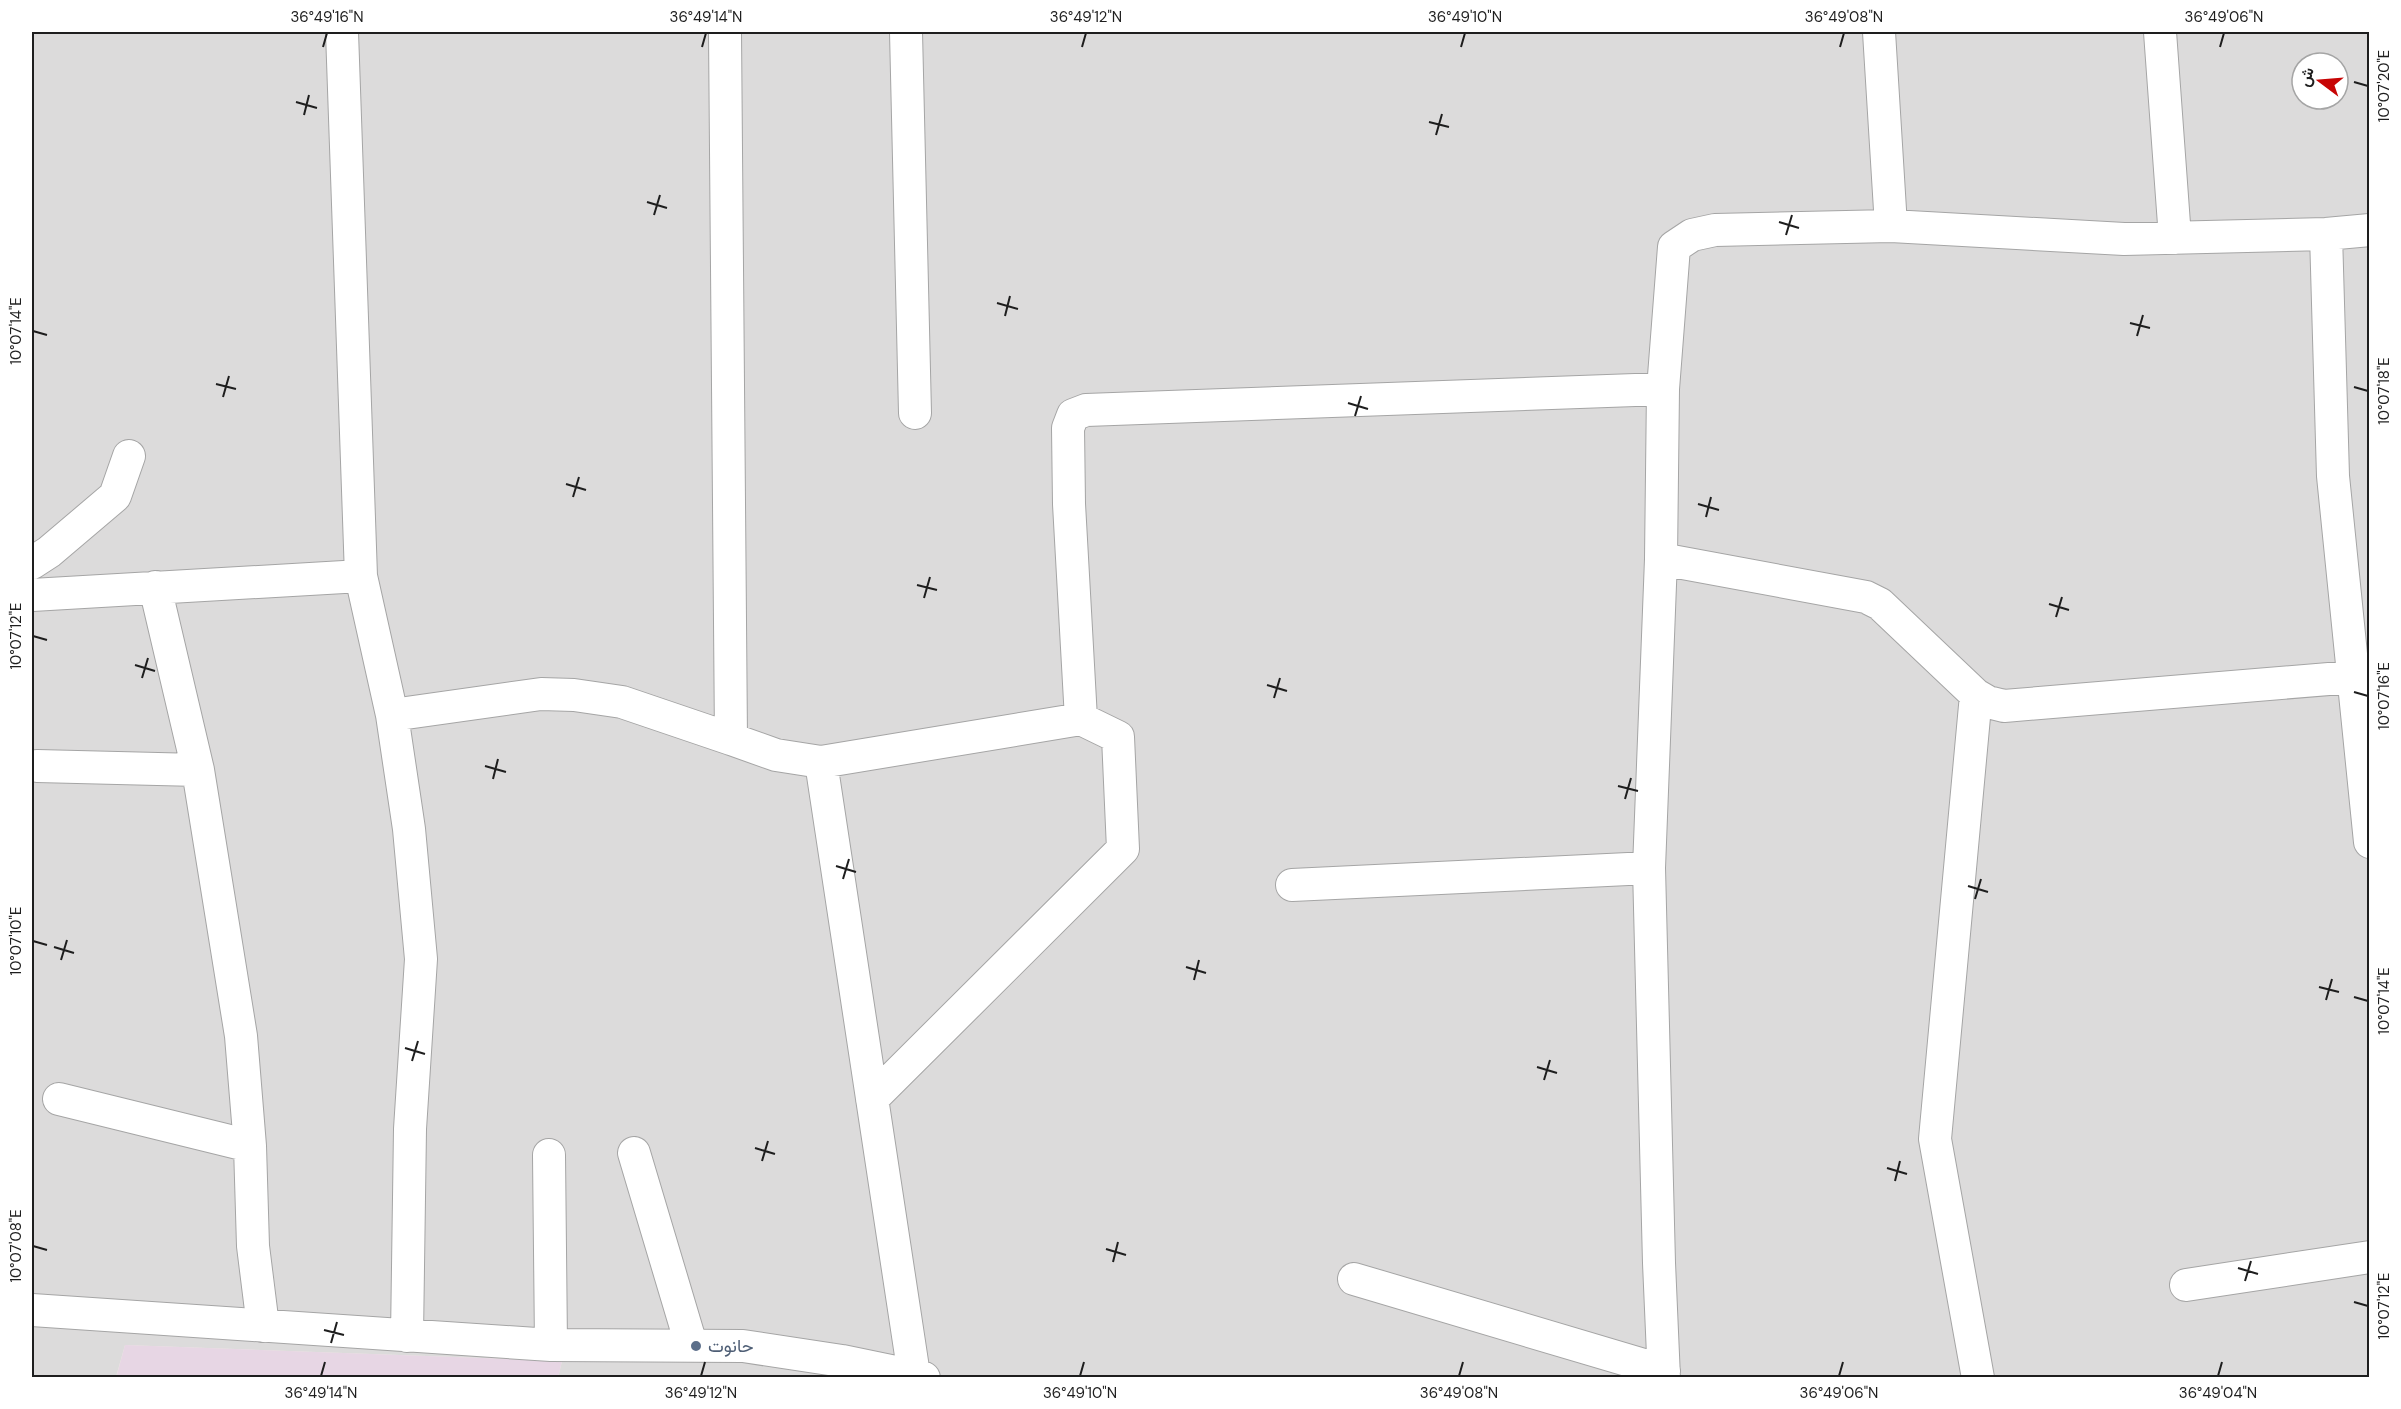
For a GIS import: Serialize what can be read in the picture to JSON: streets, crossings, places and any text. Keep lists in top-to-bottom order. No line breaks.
{"places":["حانوت"],"north":"left","coordinates":["36°49'16\"N","36°49'14\"N","36°49'12\"N","36°49'10\"N","36°49'08\"N","36°49'06\"N","10°07'20\"E","10°07'14\"E","10°07'18\"E","10°07'12\"E","10°07'16\"E","10°07'10\"E","10°07'08\"E","36°49'04\"N"]}
